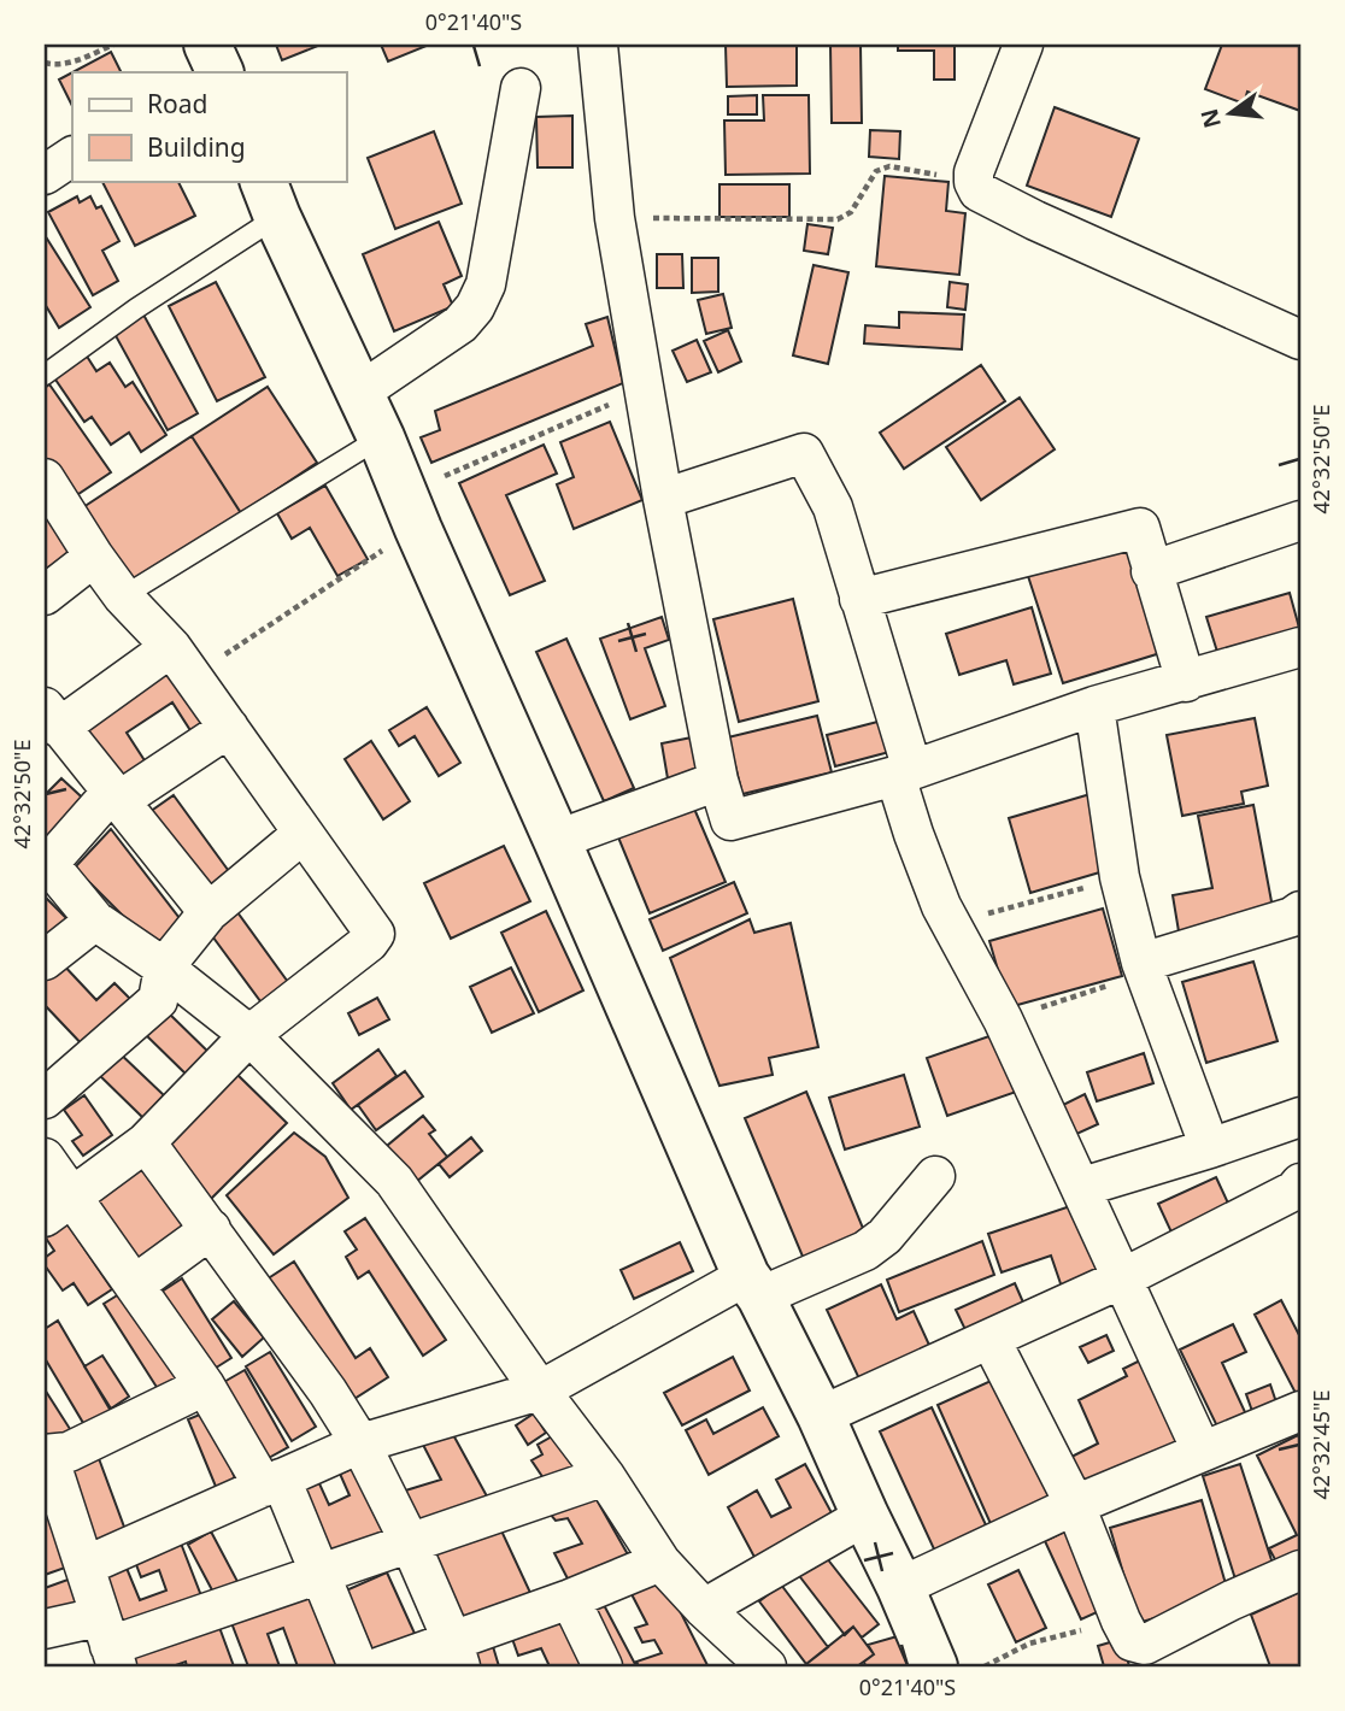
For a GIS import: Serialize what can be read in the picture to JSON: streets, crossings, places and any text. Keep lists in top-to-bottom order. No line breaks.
{"legend":["Road","Building"],"north":"left","coordinates":["0°21'40\"S","42°32'50\"E","42°32'45\"E"]}
